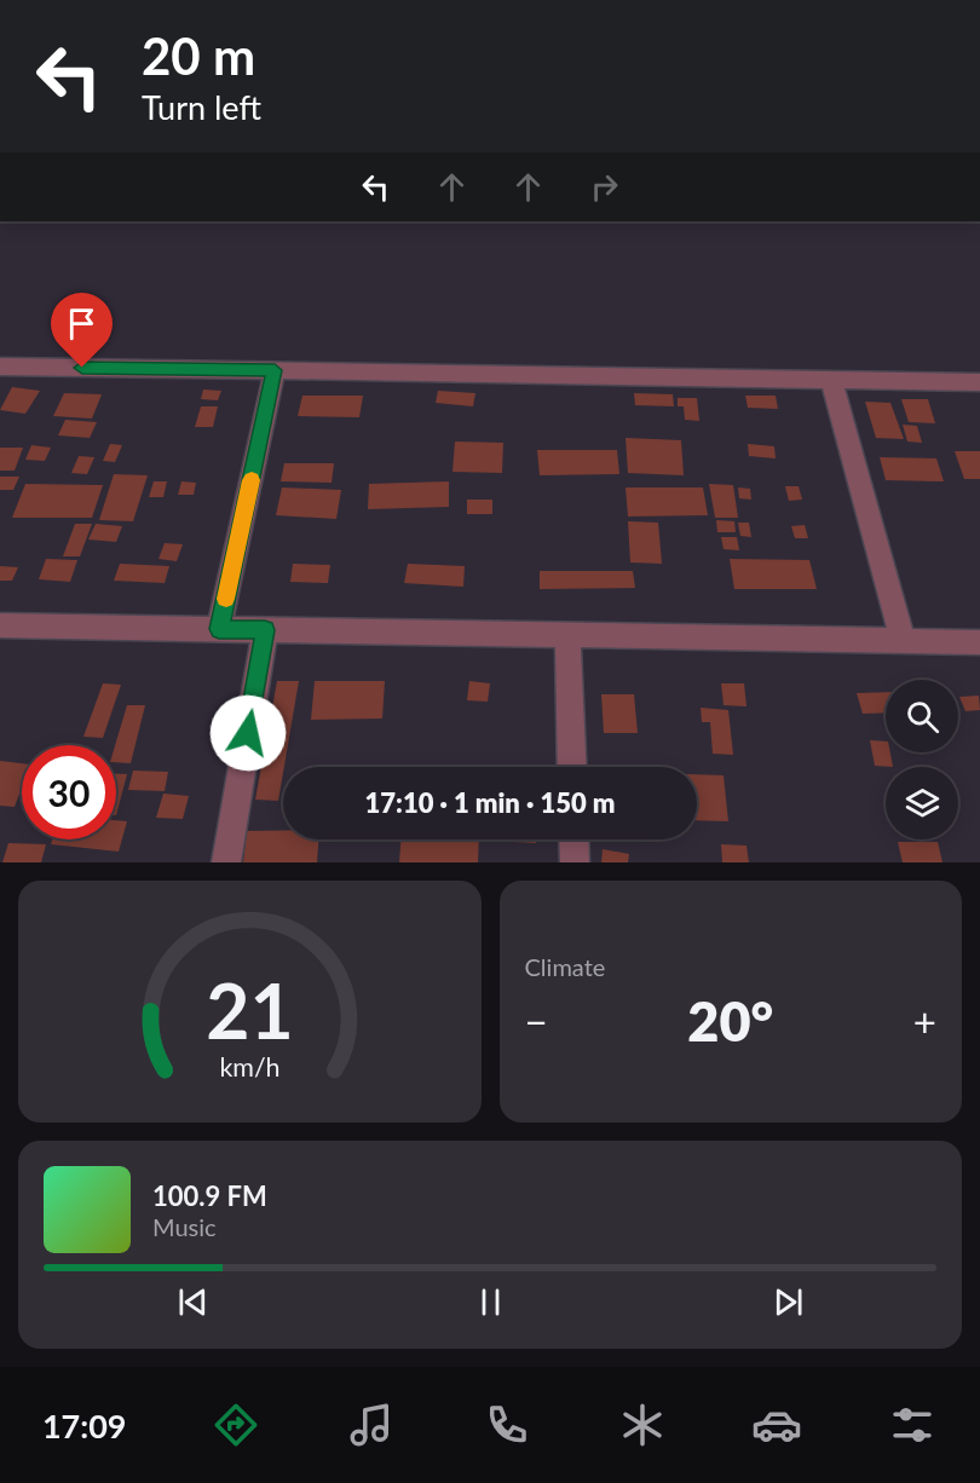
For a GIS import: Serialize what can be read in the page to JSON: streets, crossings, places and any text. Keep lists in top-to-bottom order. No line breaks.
{"page":{"turn":["20 m","Turn left"],"limit":"30","trip":"17:10 · 1 min · 150 m","tile":"Climate","heat":["−","20°","+"],"song":["100.9 FM","Music"],"tabs":"17:09","gauge":["21","km/h"]}}
